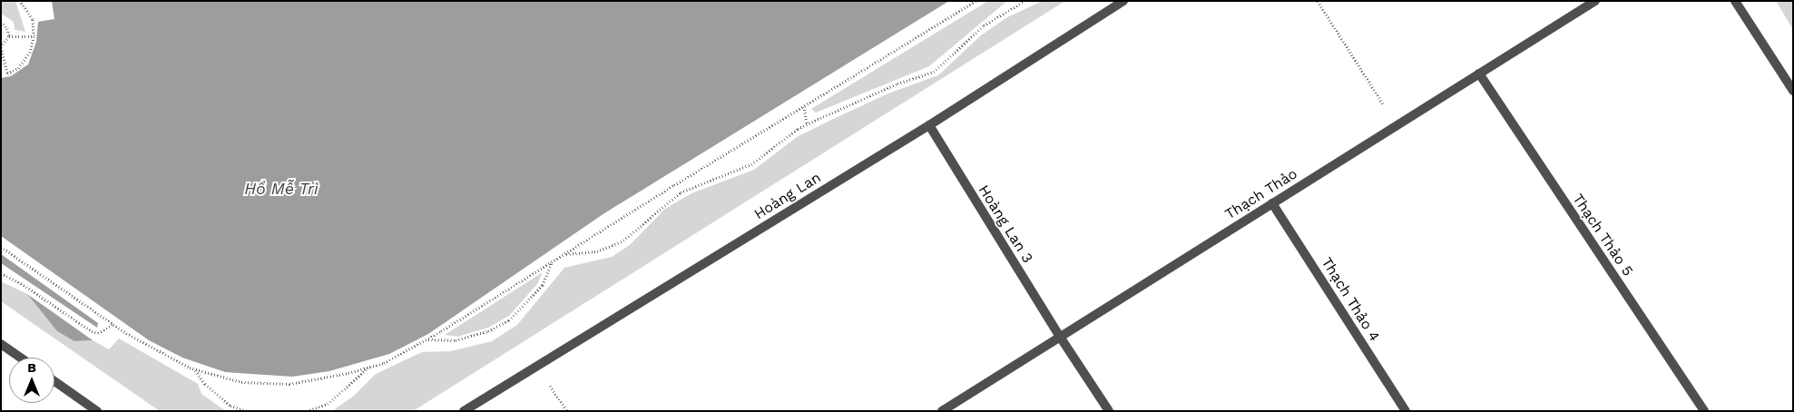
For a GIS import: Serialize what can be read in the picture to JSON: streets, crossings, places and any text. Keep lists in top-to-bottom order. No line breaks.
{"streets":{"street":["Thạch Thảo","Hoàng Lan","Hoàng Lan 3","Thạch Thảo 5","Thạch Thảo 4"]},"crossings":[["Thạch Thảo","Hoàng Lan 3"],["Thạch Thảo","Thạch Thảo 5"],["Thạch Thảo","Thạch Thảo 4"],["Hoàng Lan","Hoàng Lan 3"]],"water":["Hồ Mễ Trì"],"north":"top"}
